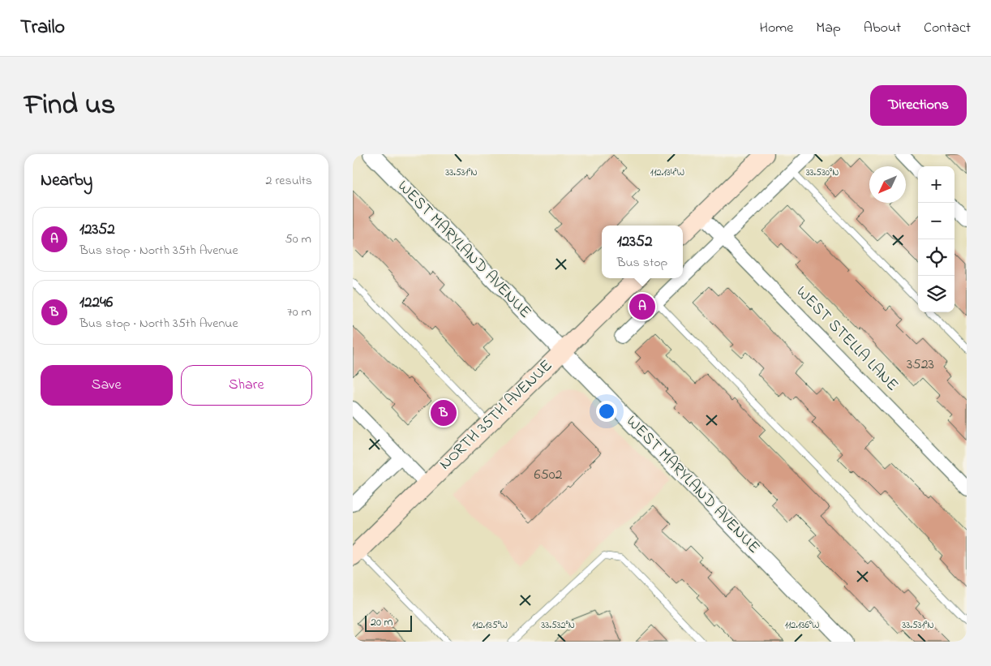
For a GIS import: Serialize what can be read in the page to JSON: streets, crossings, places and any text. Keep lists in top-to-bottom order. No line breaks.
{"streets":{"main road":["NORTH 35TH AVENUE"],"street":["WEST MARYLAND AVENUE","WEST STELLA LANE"]},"crossings":[["WEST MARYLAND AVENUE","NORTH 35TH AVENUE"]],"house_numbers":["3523","6502"],"scale_bar":"20 m","north":"bottom left","page":{"header":"Trailo","nav":["Home","Map","About","Contact"],"title":"Find us","buttons":["Directions",["Save","Share"]],"heading":["Nearby","2 results"],"map_buttons":["+","−"],"list":[{"mark":"A","name":"12352","note":"Bus stop · North 35th Avenue","value":"50 m"},{"mark":"B","name":"12246","note":"Bus stop · North 35th Avenue","value":"70 m"}],"popup":["12352","Bus stop"],"pins":["A","B"],"scale":"20 m"},"coordinates":["112.134°W","33.531°N","33.530°N","33.532°N","112.135°W","112.136°W"]}
